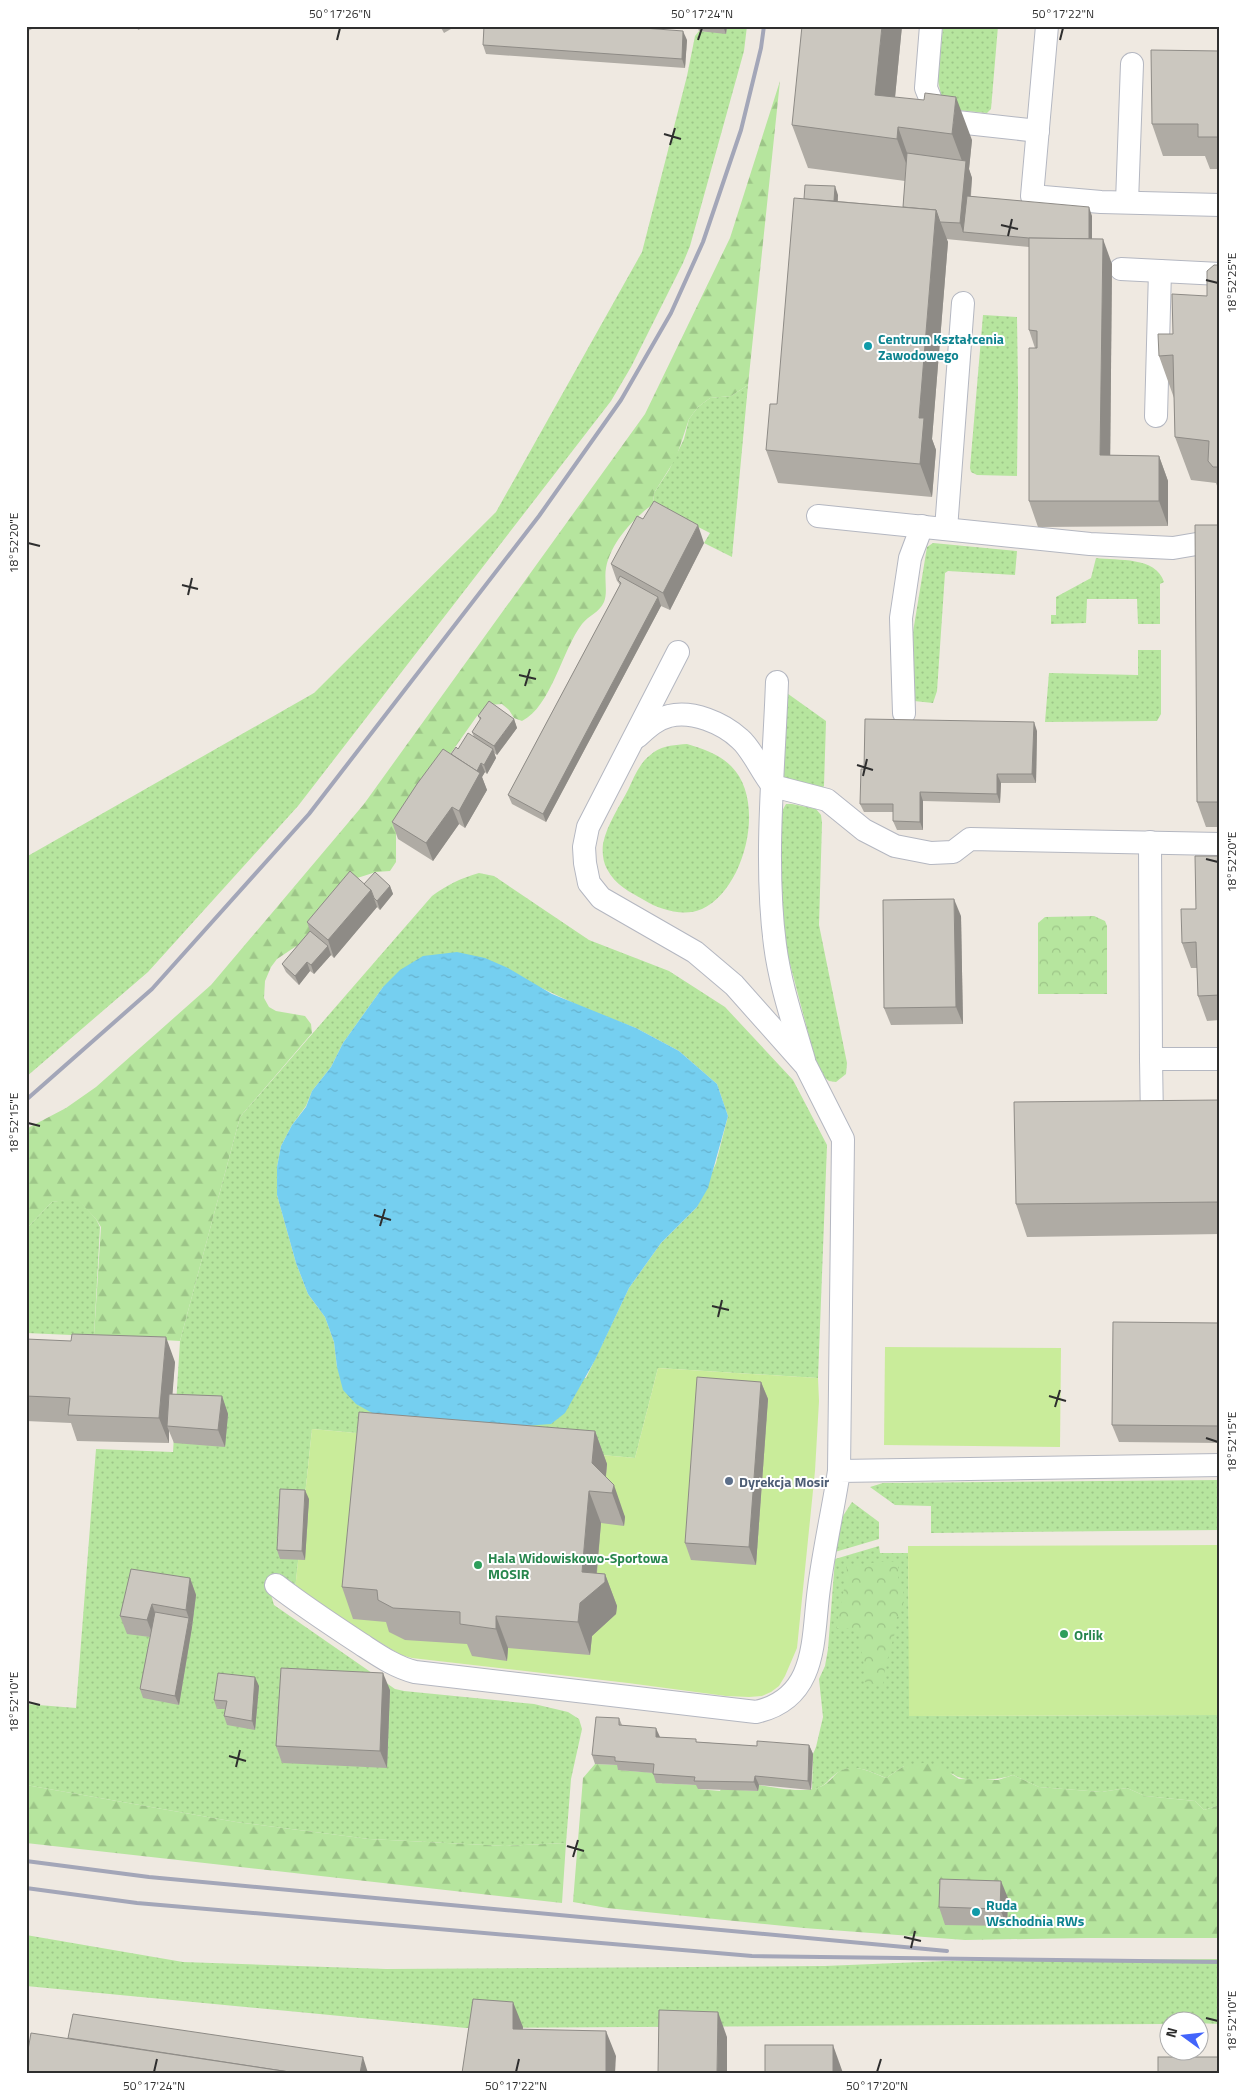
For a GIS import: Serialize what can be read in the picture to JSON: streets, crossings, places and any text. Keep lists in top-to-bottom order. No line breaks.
{"places":["Centrum Kształcenia Zawodowego","Dyrekcja Mosir","Hala Widowiskowo-Sportowa MOSIR","Orlik","Ruda Wschodnia RWs"],"north":"left","coordinates":["50°17'26\"N","50°17'24\"N","50°17'22\"N","18°52'25\"E","18°52'20\"E","18°52'15\"E","18°52'10\"E","50°17'20\"N"]}
